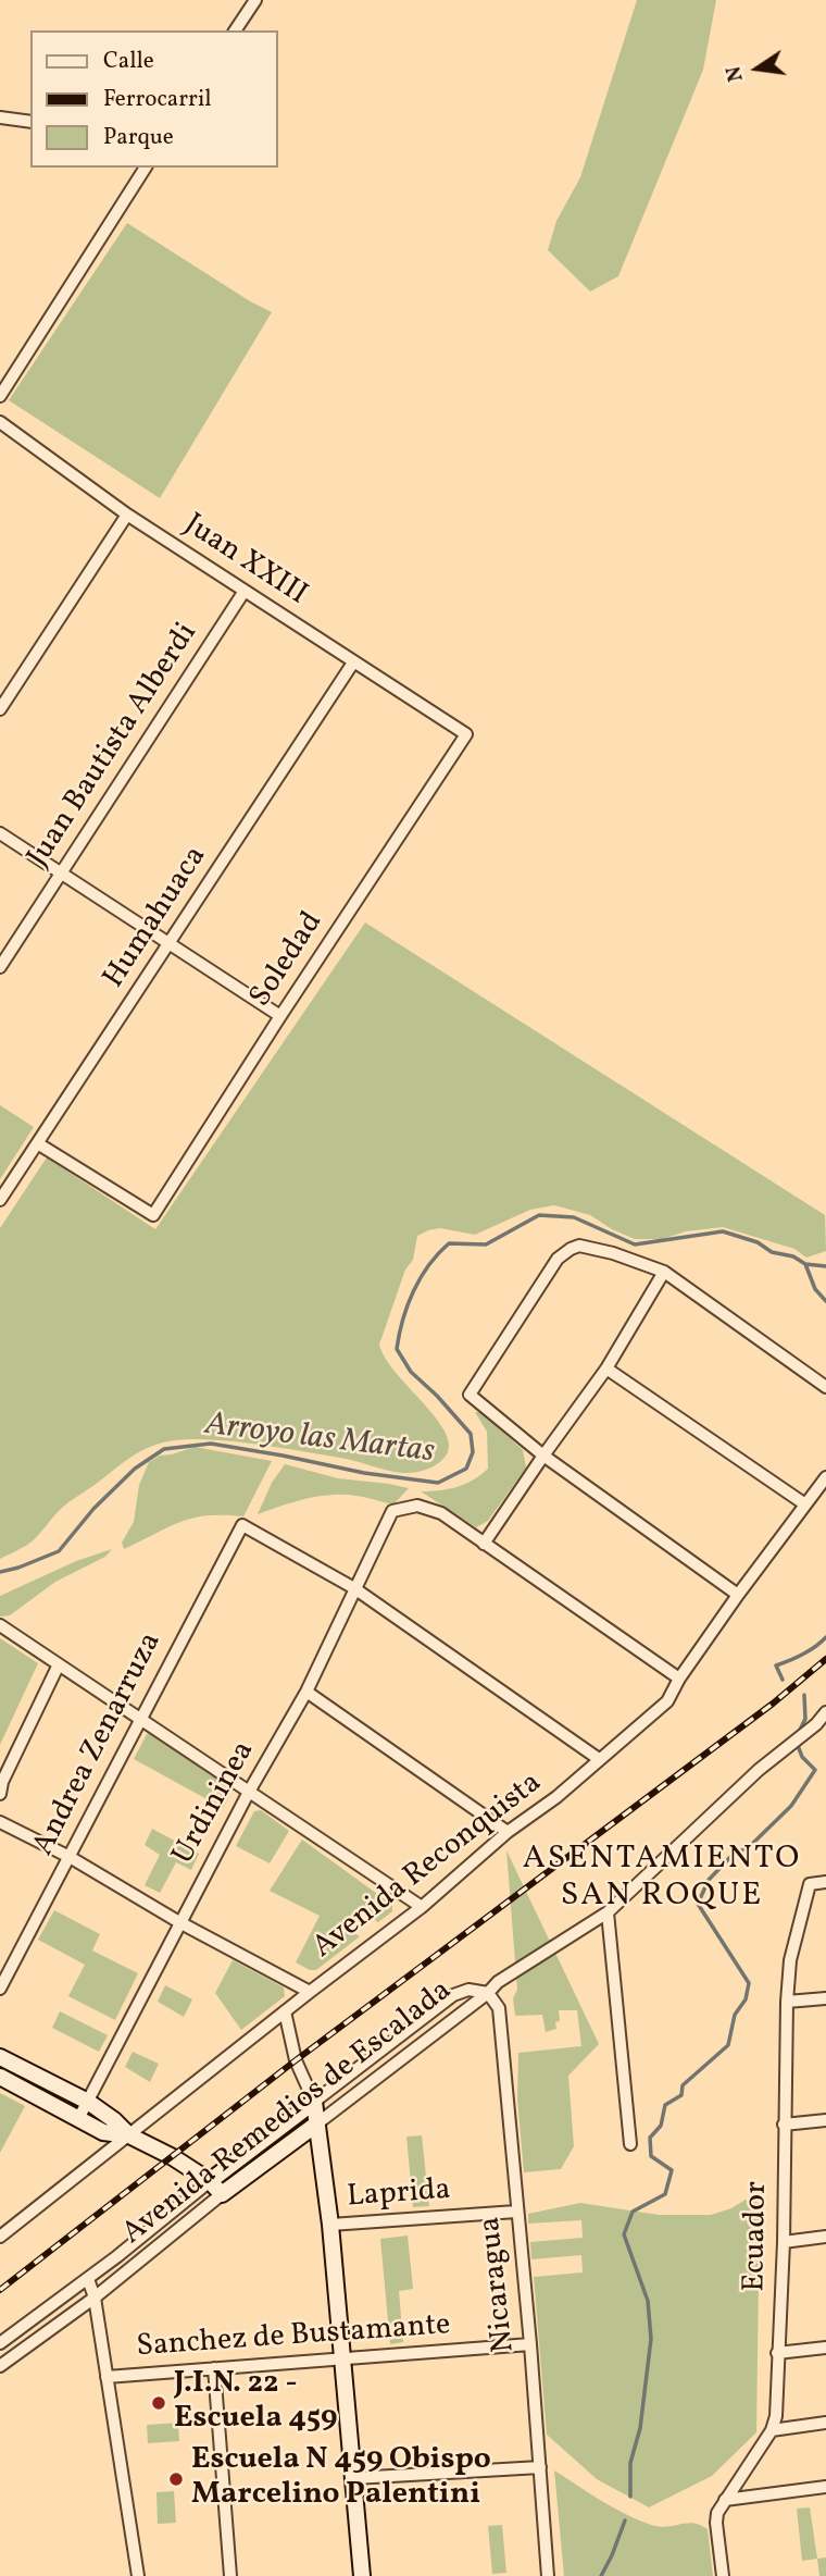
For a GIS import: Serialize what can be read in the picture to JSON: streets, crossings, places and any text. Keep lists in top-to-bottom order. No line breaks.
{"streets":{"street":["Juan XXIII","Juan Bautista Alberdi","Humahuaca","Soledad","Andrea Zenarruza","Urdininea","Avenida Reconquista","Avenida Remedios de Escalada","Laprida","Ecuador","Nicaragua","Sanchez de Bustamante"]},"crossings":[["Juan XXIII","Juan Bautista Alberdi"],["Juan XXIII","Humahuaca"],["Juan XXIII","Soledad"],["Humahuaca","Soledad"],["Andrea Zenarruza","Urdininea"],["Avenida Remedios de Escalada","Nicaragua"],["Laprida","Nicaragua"],["Nicaragua","Sanchez de Bustamante"]],"districts":["ASENTAMIENTO SAN ROQUE"],"water":["Arroyo las Martas"],"places":["J.I.N. 22 - Escuela 459","Escuela N 459 Obispo Marcelino Palentini"],"legend":["Calle","Ferrocarril","Parque"],"north":"left"}
